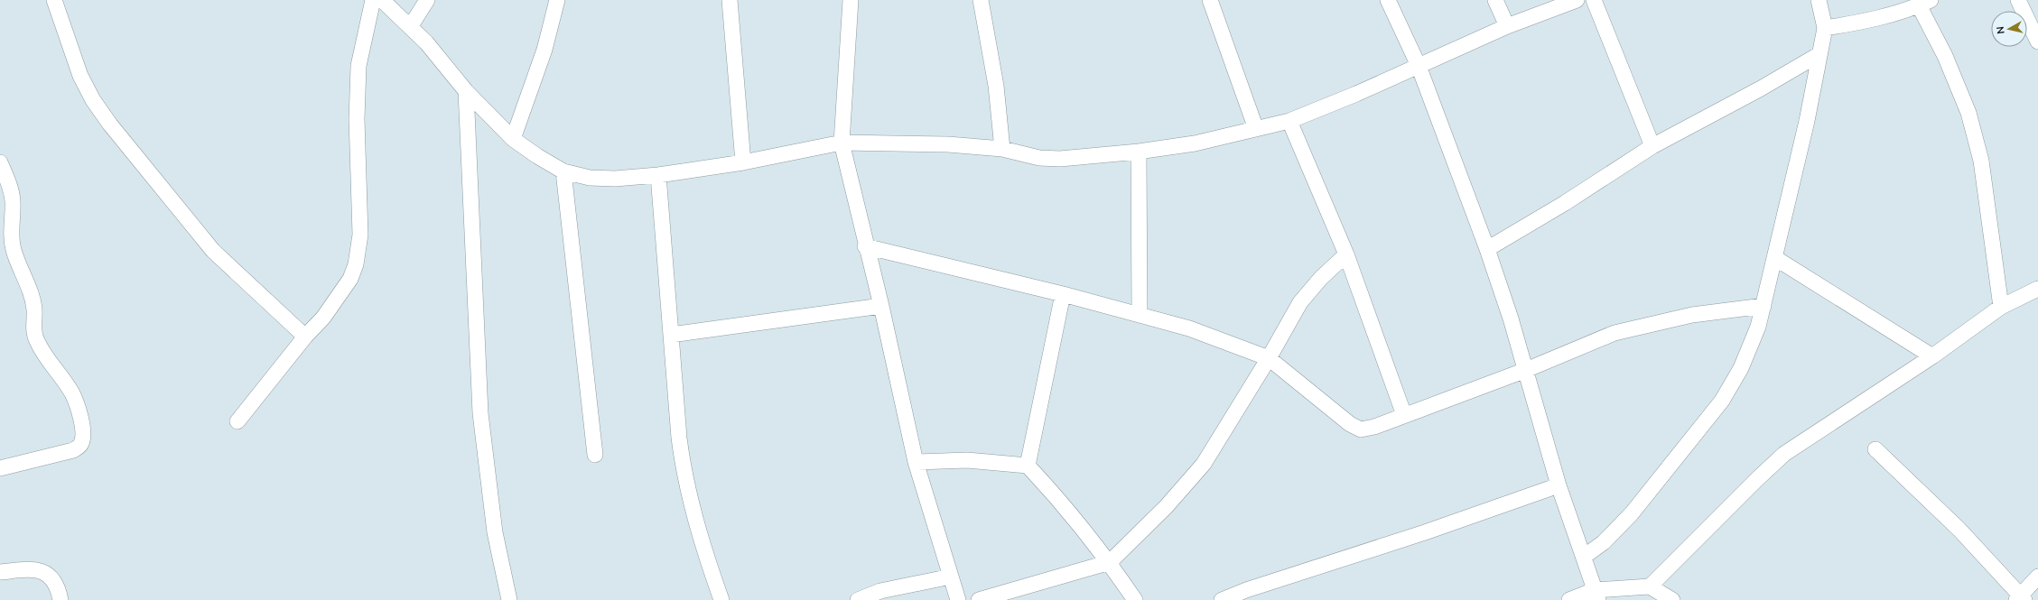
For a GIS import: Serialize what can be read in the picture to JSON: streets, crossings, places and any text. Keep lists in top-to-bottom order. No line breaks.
{"north":"left"}
